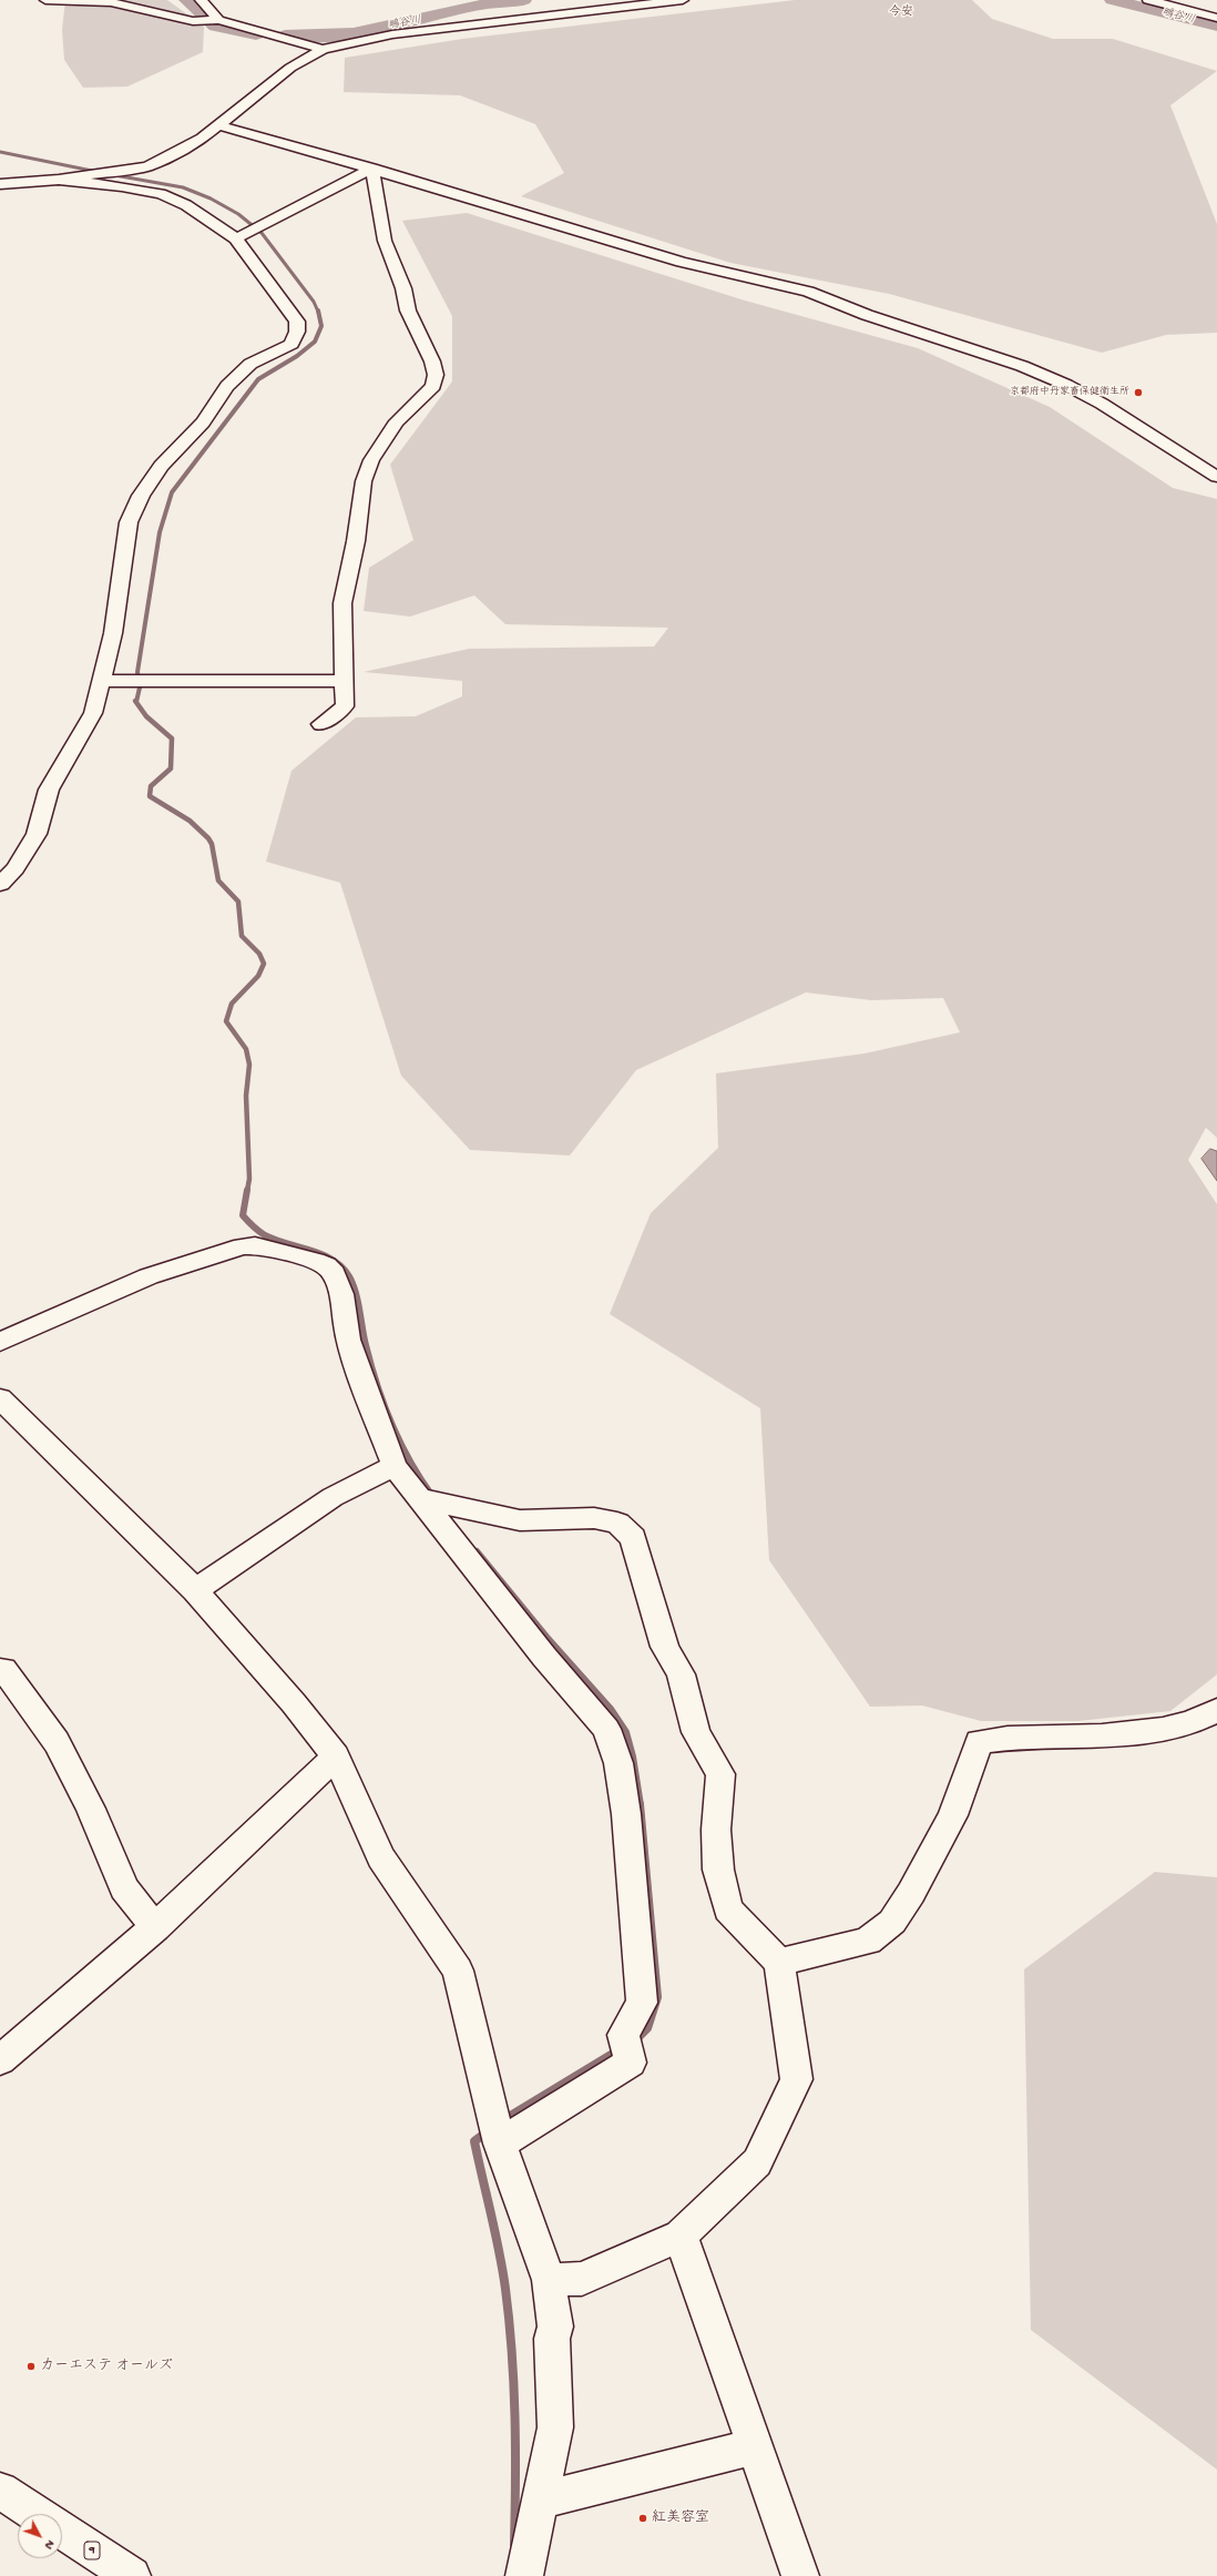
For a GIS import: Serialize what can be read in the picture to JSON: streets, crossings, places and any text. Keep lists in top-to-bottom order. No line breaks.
{"streets":{"main road":["9"]},"districts":["今安"],"water":["鴫谷川"],"places":["京都府中丹家畜保健衛生所","カーエステ オールズ","紅美容室"],"north":"bottom right"}
